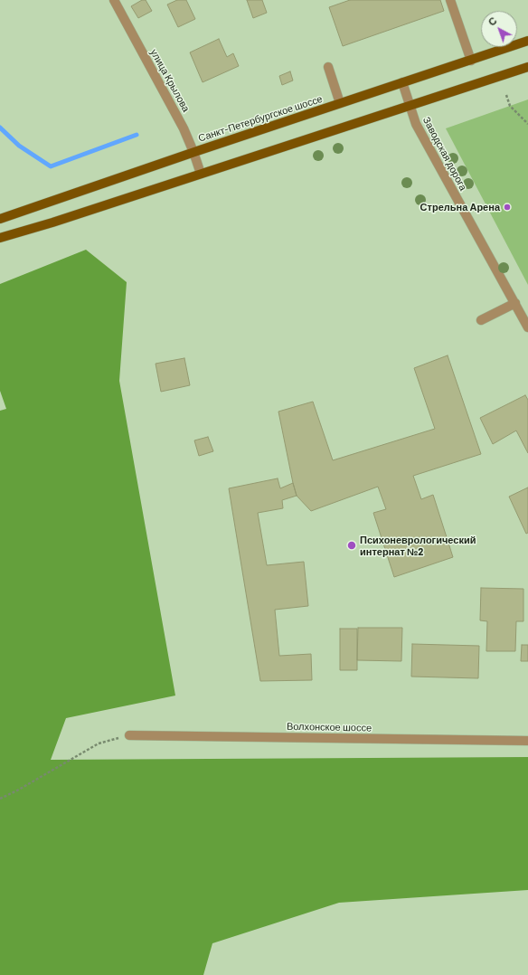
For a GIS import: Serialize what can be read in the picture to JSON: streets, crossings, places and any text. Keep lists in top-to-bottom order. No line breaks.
{"streets":{"main road":["Санкт-Петербургское шоссе"],"street":["улица Крылова","Заводская дорога","Волхонское шоссе"]},"crossings":[["улица Крылова","Санкт-Петербургское шоссе"],["Санкт-Петербургское шоссе","Заводская дорога"]],"places":["Стрельна Арена","Психоневрологический интернат №2"],"north":"top left"}
